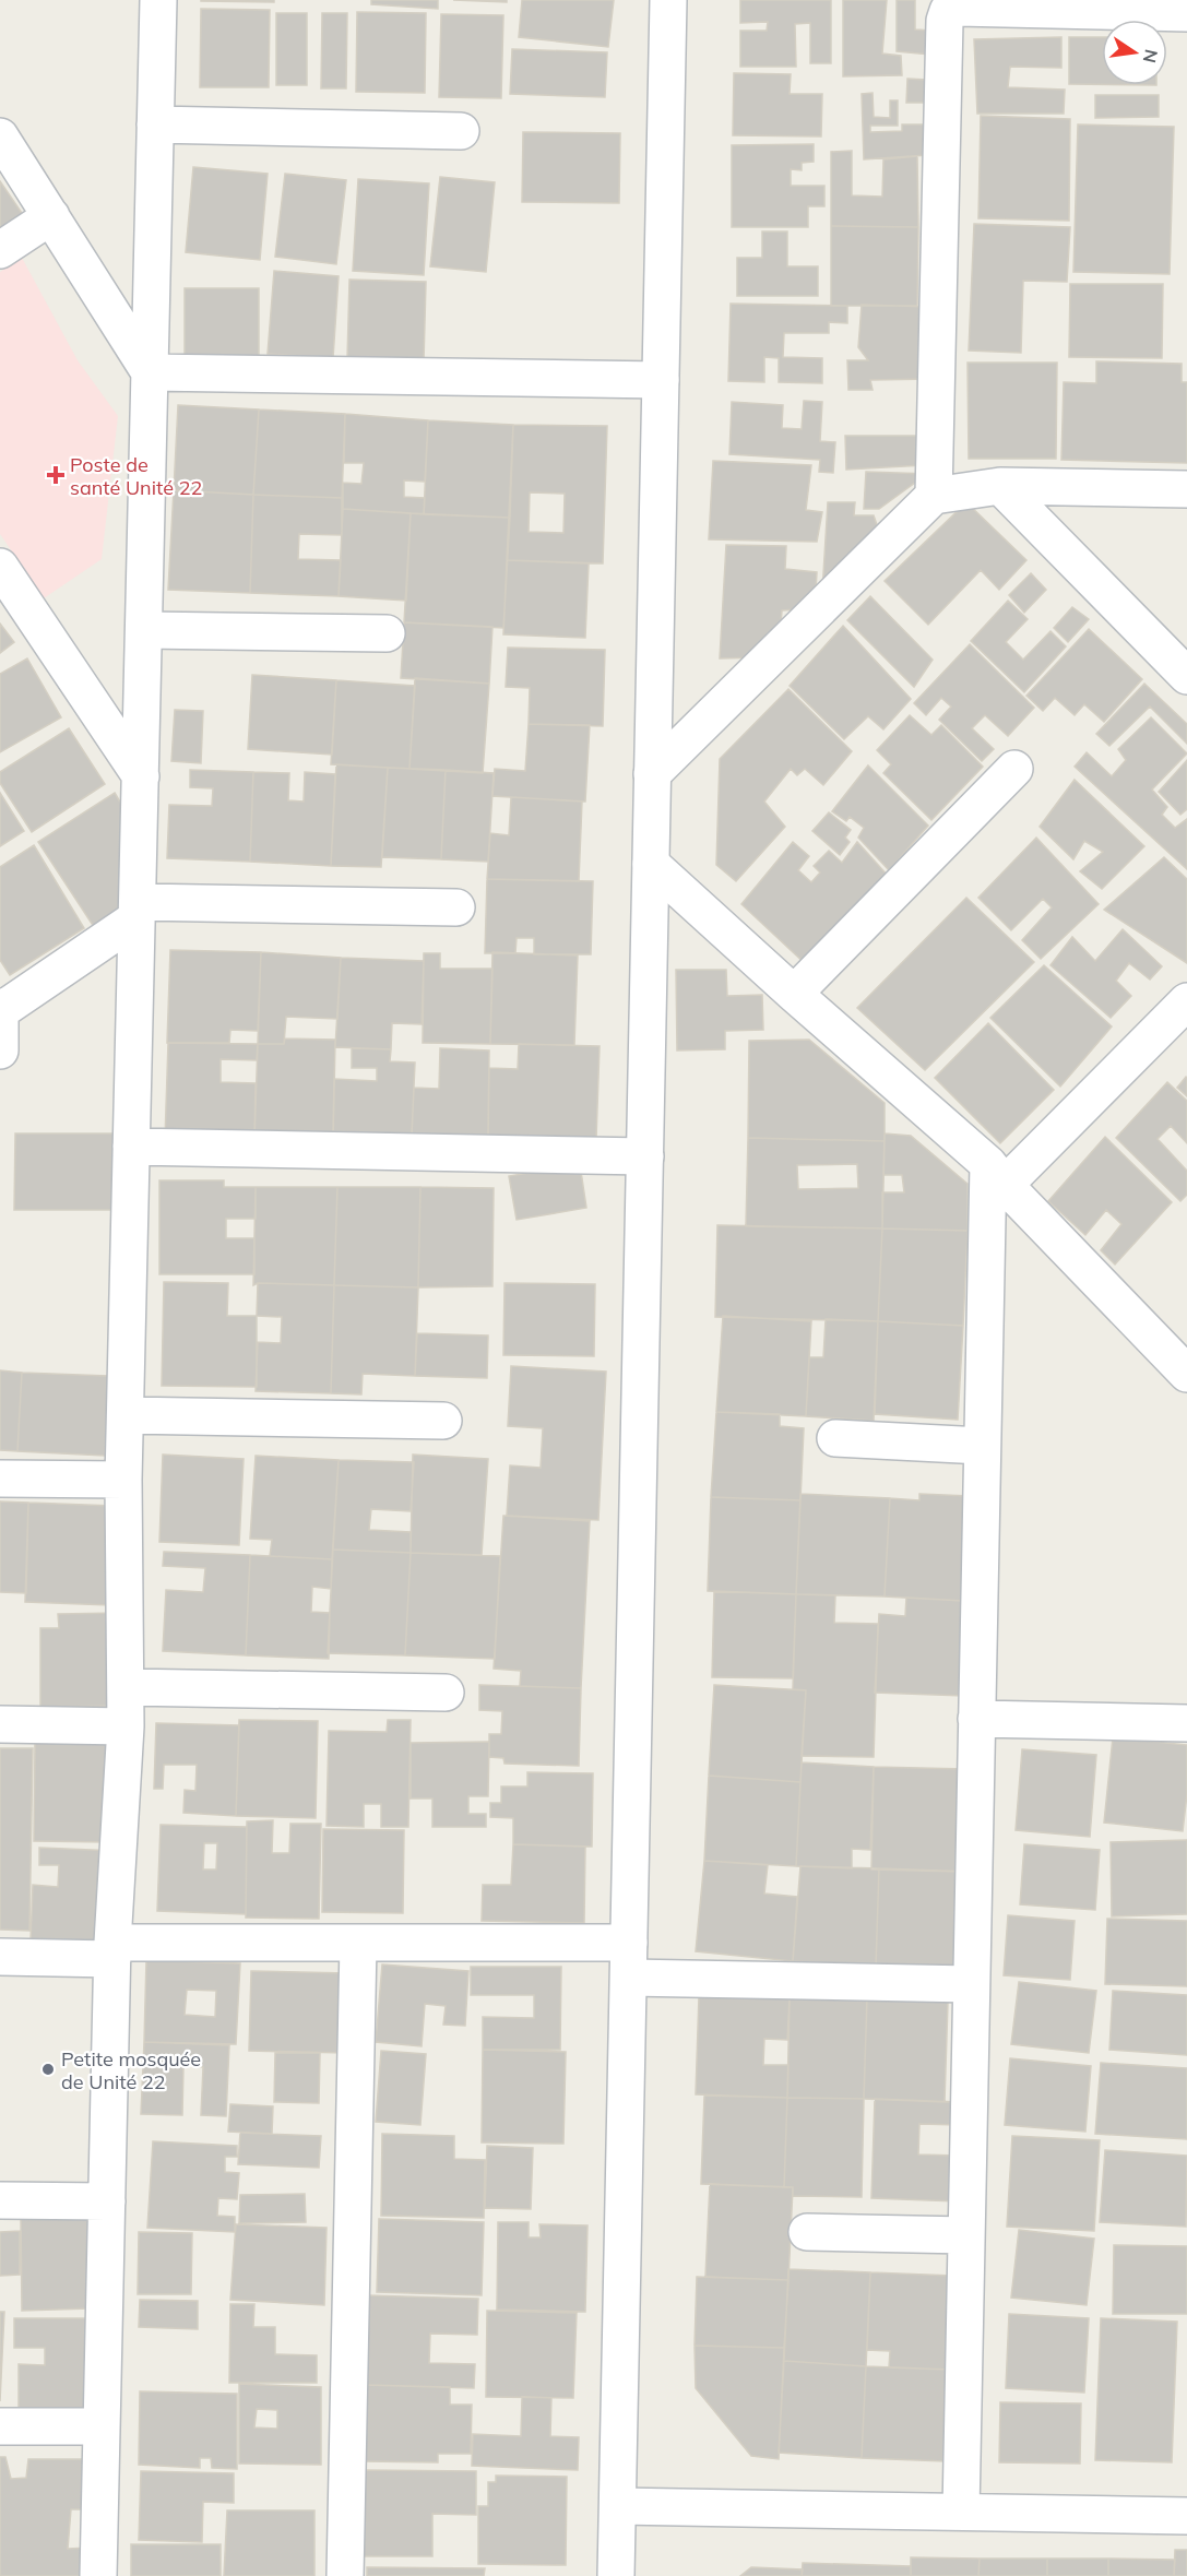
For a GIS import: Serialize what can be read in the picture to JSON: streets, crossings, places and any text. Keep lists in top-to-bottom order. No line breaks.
{"places":{"health":["Poste de santé Unité 22"],"other":["Petite mosquée de Unité 22"]},"north":"right"}
